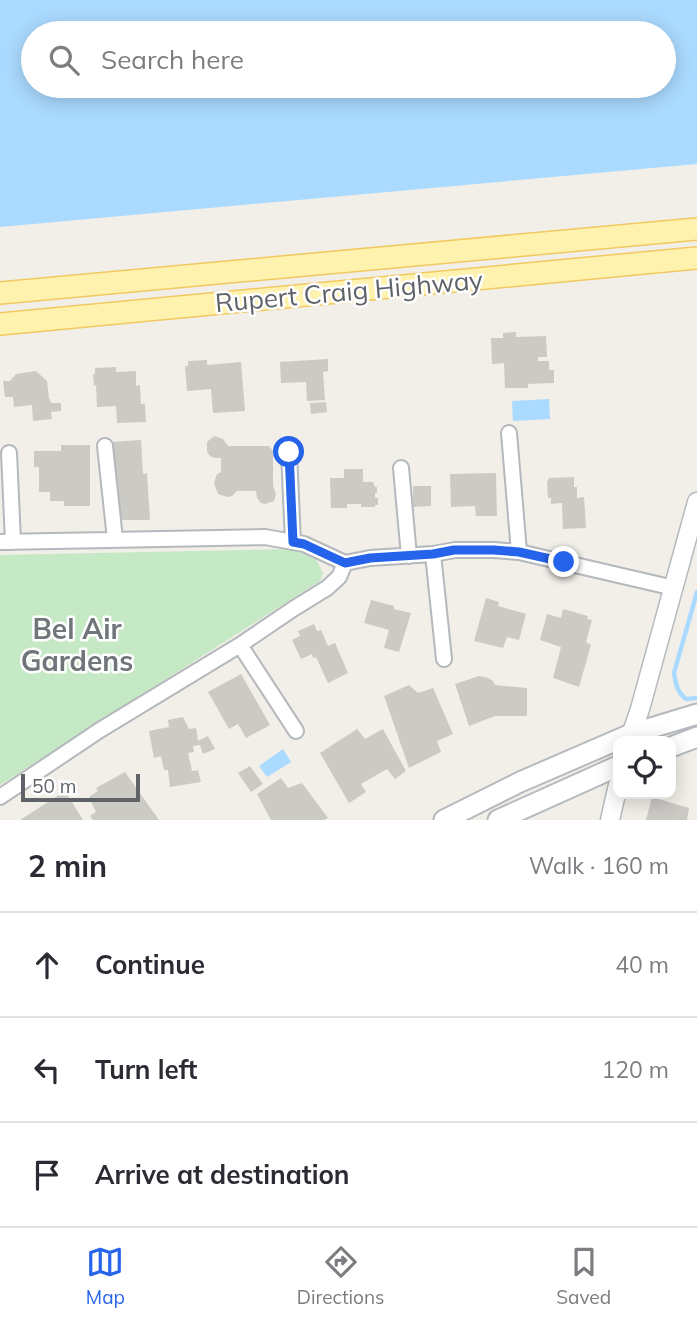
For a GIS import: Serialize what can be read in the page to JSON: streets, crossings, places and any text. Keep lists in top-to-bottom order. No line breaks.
{"streets":{"main road":["Rupert Craig Highway"]},"districts":["Bel Air Gardens"],"scale_bar":"50 m","page":{"search":"Search here","scale":"50 m","heading":["2 min","Walk · 160 m"],"list":[["Continue","40 m"],["Turn left","120 m"],"Arrive at destination"],"nav":["Map","Directions","Saved"]}}
